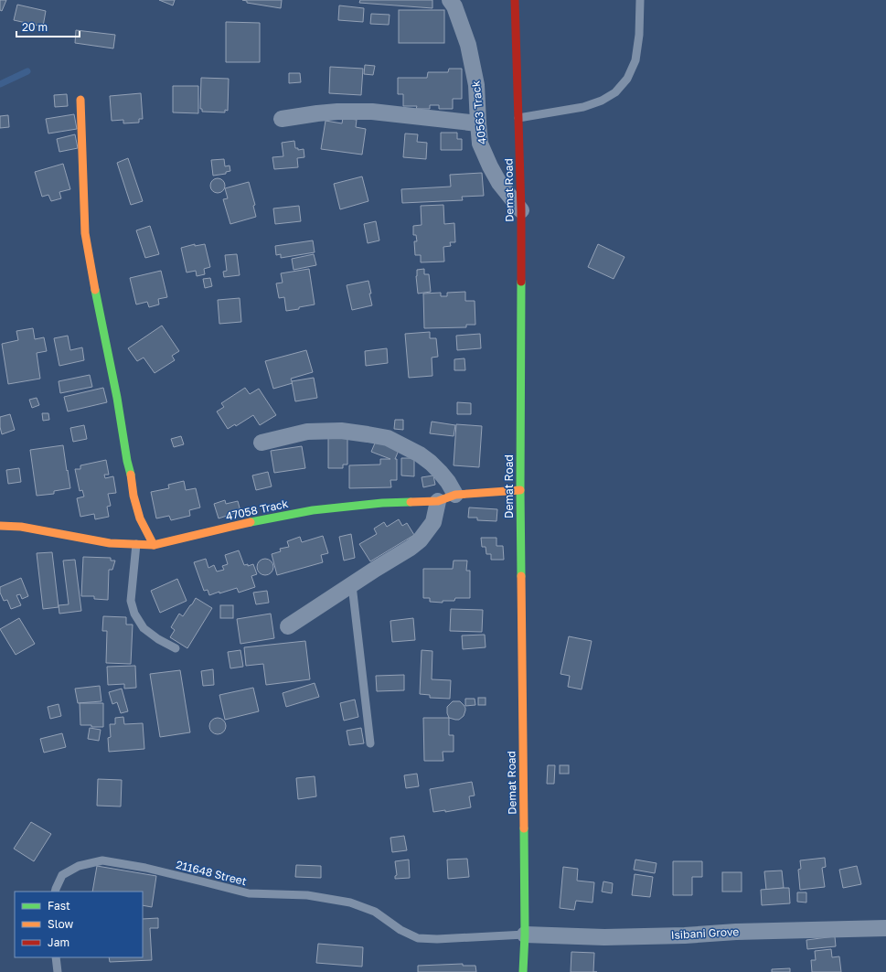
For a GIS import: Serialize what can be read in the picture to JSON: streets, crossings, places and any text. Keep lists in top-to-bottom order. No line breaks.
{"streets":{"street":["40563 Track","Demat Road","47058 Track","Isibani Grove"],"lane":["211648 Street"]},"crossings":[["40563 Track","Demat Road"],["Demat Road","47058 Track"],["Demat Road","211648 Street"],["Demat Road","Isibani Grove"],["211648 Street","Isibani Grove"]],"legend":["Fast","Slow","Jam"],"scale_bar":"20 m"}
